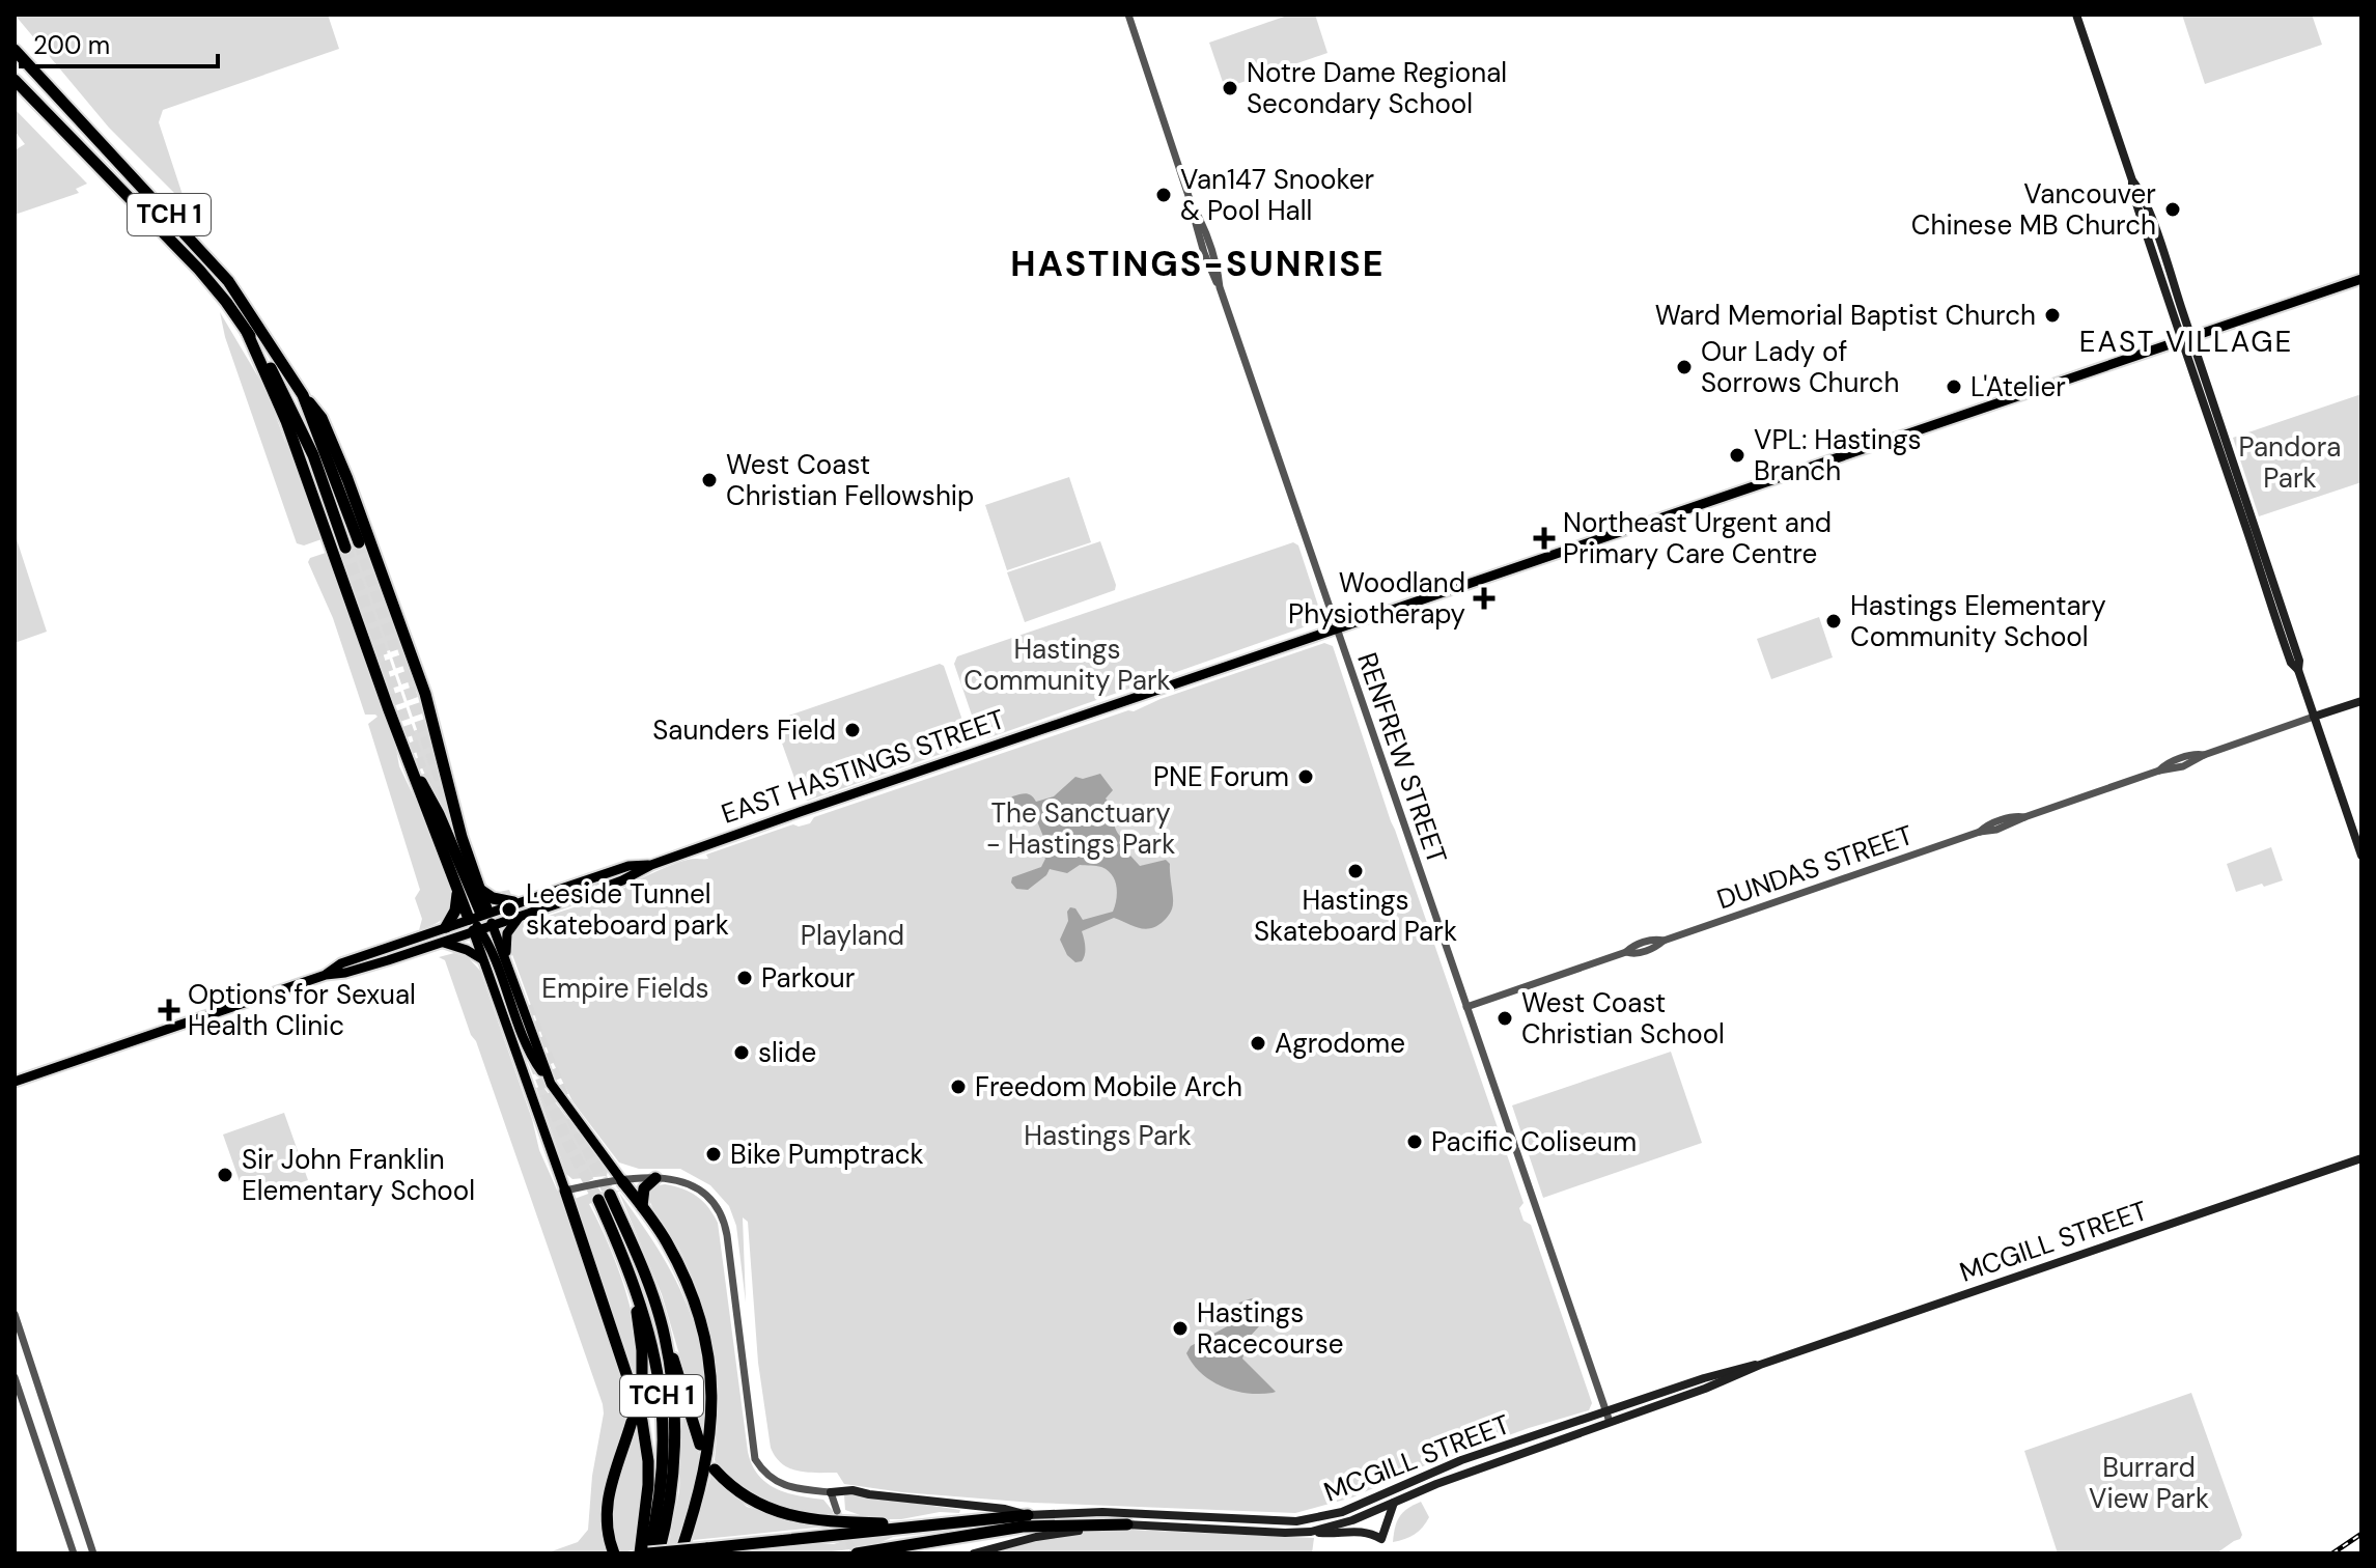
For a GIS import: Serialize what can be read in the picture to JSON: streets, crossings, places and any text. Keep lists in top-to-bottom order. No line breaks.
{"streets":{"highway":["TCH 1"],"main road":["EAST HASTINGS STREET","DUNDAS STREET","MCGILL STREET"],"street":["RENFREW STREET"]},"crossings":[["RENFREW STREET","EAST HASTINGS STREET"],["RENFREW STREET","DUNDAS STREET"],["RENFREW STREET","MCGILL STREET"]],"districts":["HASTINGS-SUNRISE","EAST VILLAGE"],"parks":["Pandora Park","Hastings Community Park","The Sanctuary - Hastings Park","Playland","Empire Fields","Hastings Park","Burrard View Park"],"places":{"other":["Notre Dame Regional Secondary School","Van147 Snooker & Pool Hall","Vancouver Chinese MB Church","Ward Memorial Baptist Church","Our Lady of Sorrows Church","L'Atelier","VPL: Hastings Branch","West Coast Christian Fellowship","Hastings Elementary Community School","Saunders Field","PNE Forum","Hastings Skateboard Park","Leeside Tunnel skateboard park","Parkour","West Coast Christian School","Agrodome","slide","Freedom Mobile Arch","Pacific Coliseum","Bike Pumptrack","Sir John Franklin Elementary School","Hastings Racecourse"],"health":["Northeast Urgent and Primary Care Centre","Woodland Physiotherapy","Options for Sexual Health Clinic"]},"scale_bar":"200 m"}
